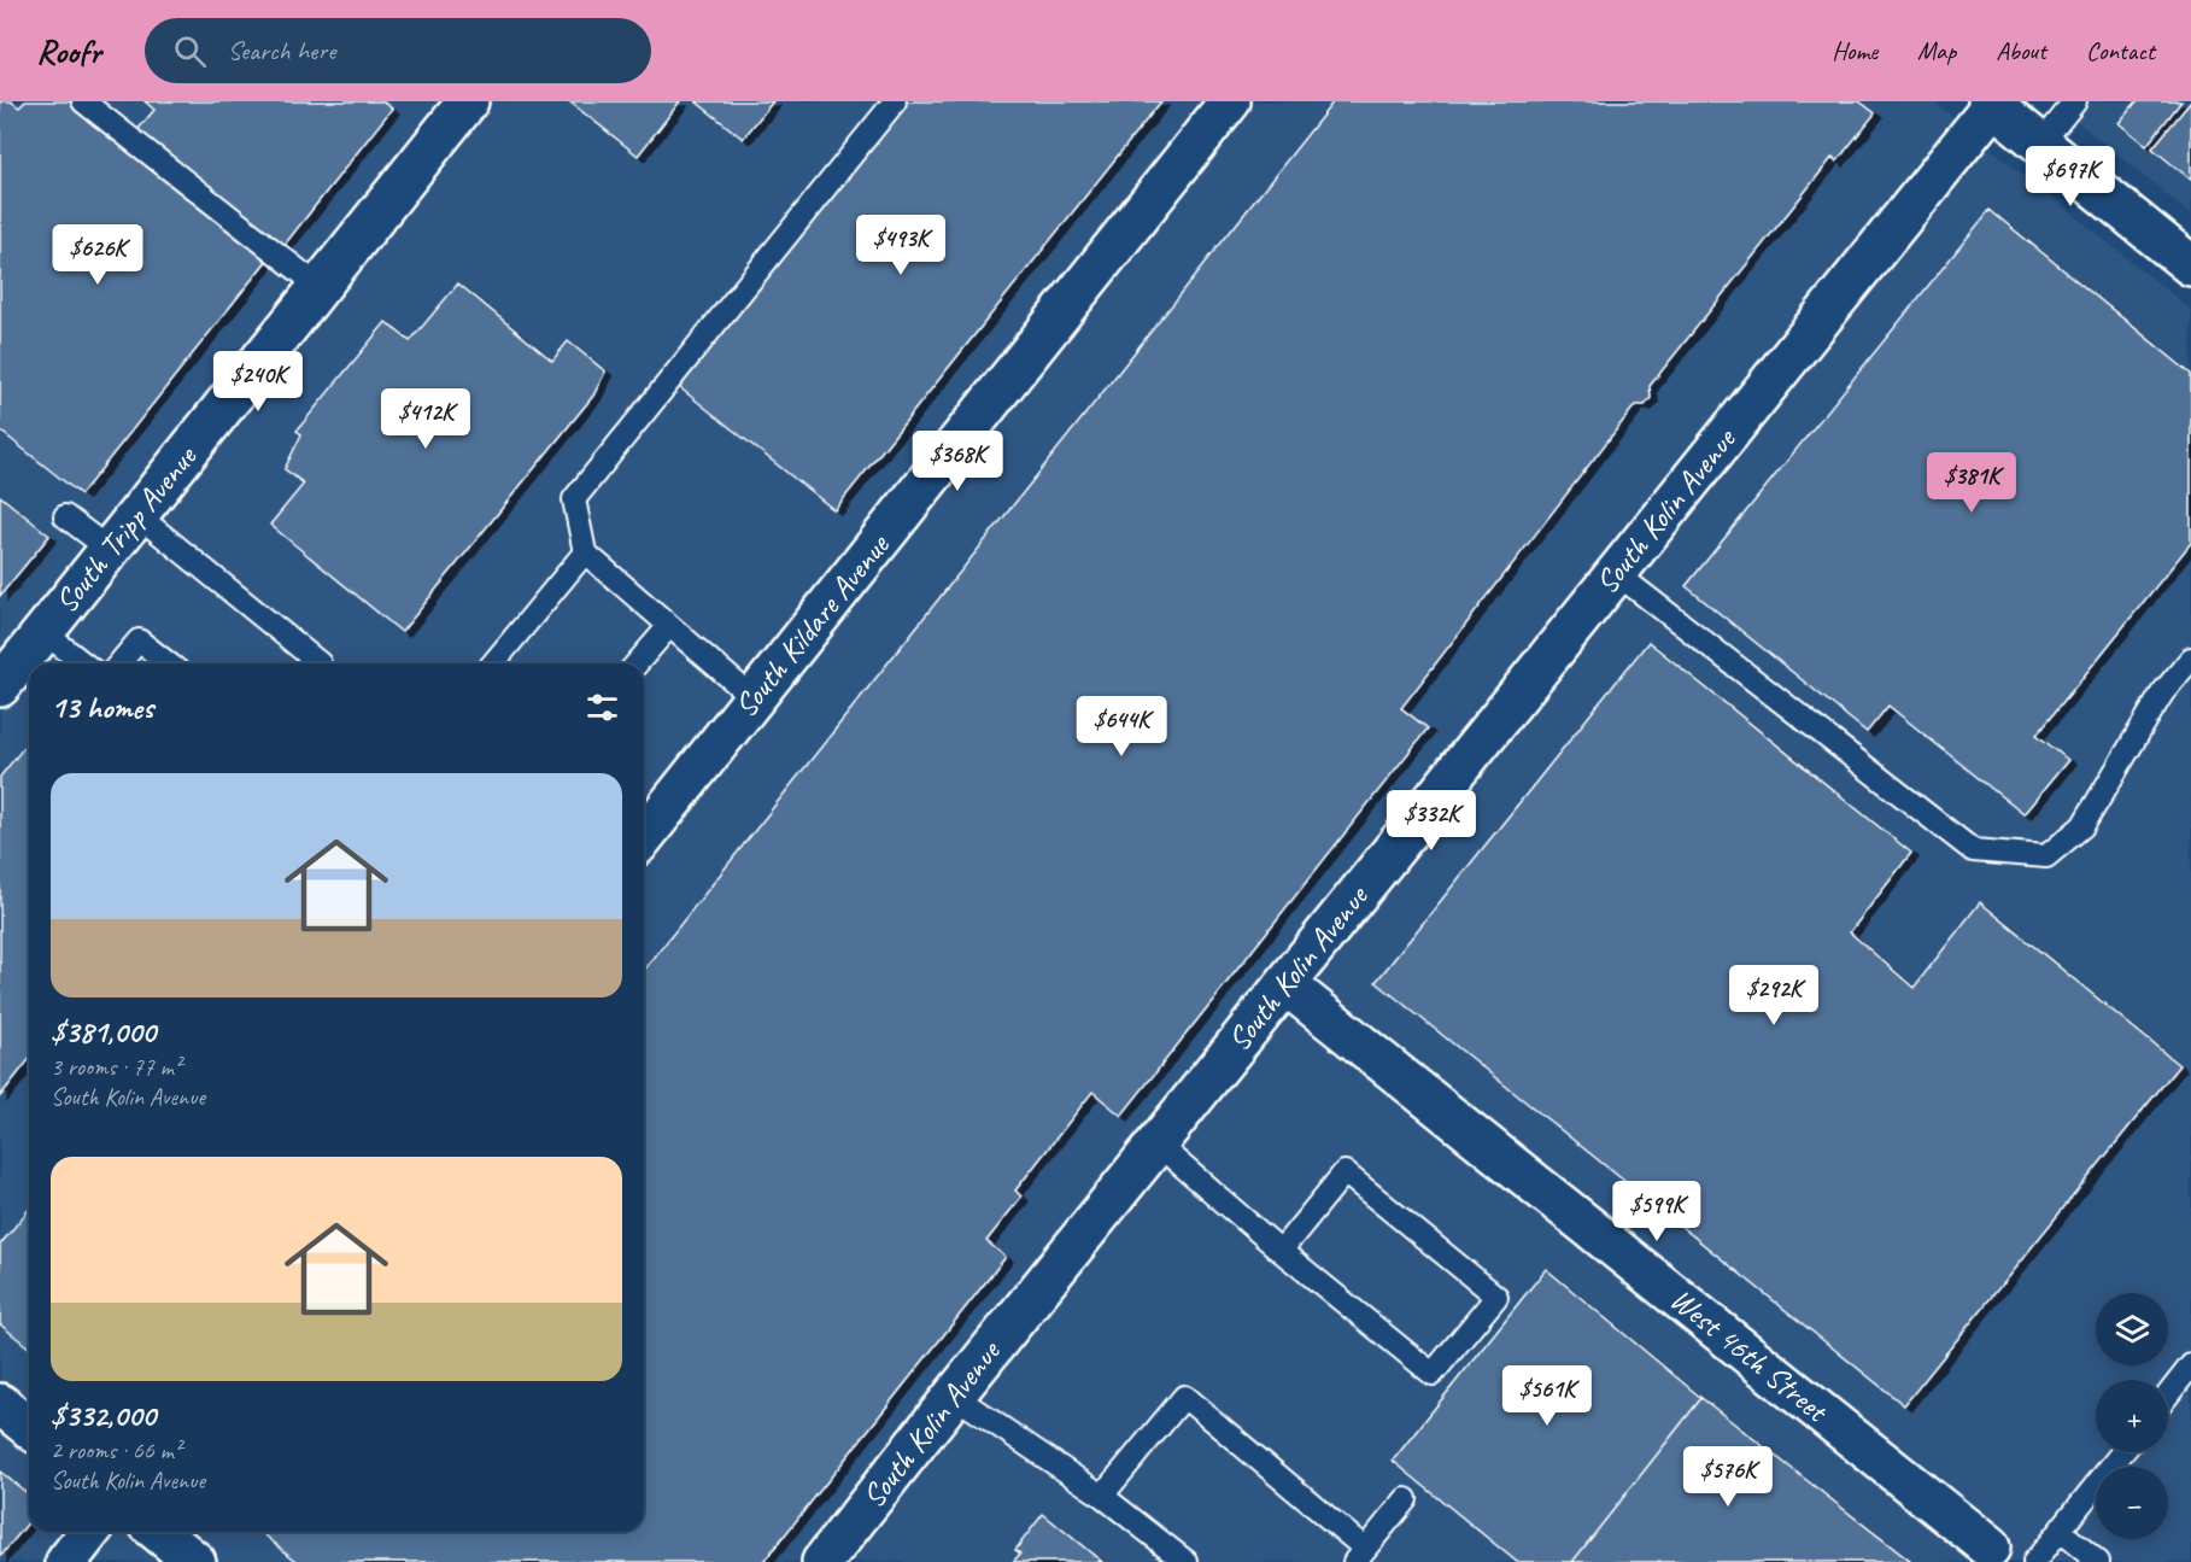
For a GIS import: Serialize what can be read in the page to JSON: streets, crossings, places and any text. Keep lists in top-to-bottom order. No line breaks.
{"streets":{"street":["South Kolin Avenue","South Tripp Avenue","South Kildare Avenue","West 46th Street"]},"crossings":[["South Kolin Avenue","West 46th Street"]],"page":{"header":"Roofr","search":"Search here","nav":["Home","Map","About","Contact"],"price":["$697K","$493K","$626K","$240K","$412K","$368K","$381K","$644K","$332K","$292K","$599K","$561K","$576K"],"heading":"13 homes","list":[{"name":"$381,000","note":"3 rooms · 77 m² · South Kolin Avenue"},{"name":"$332,000","note":"2 rooms · 66 m² · South Kolin Avenue"}],"map_buttons":["+","−"]}}
